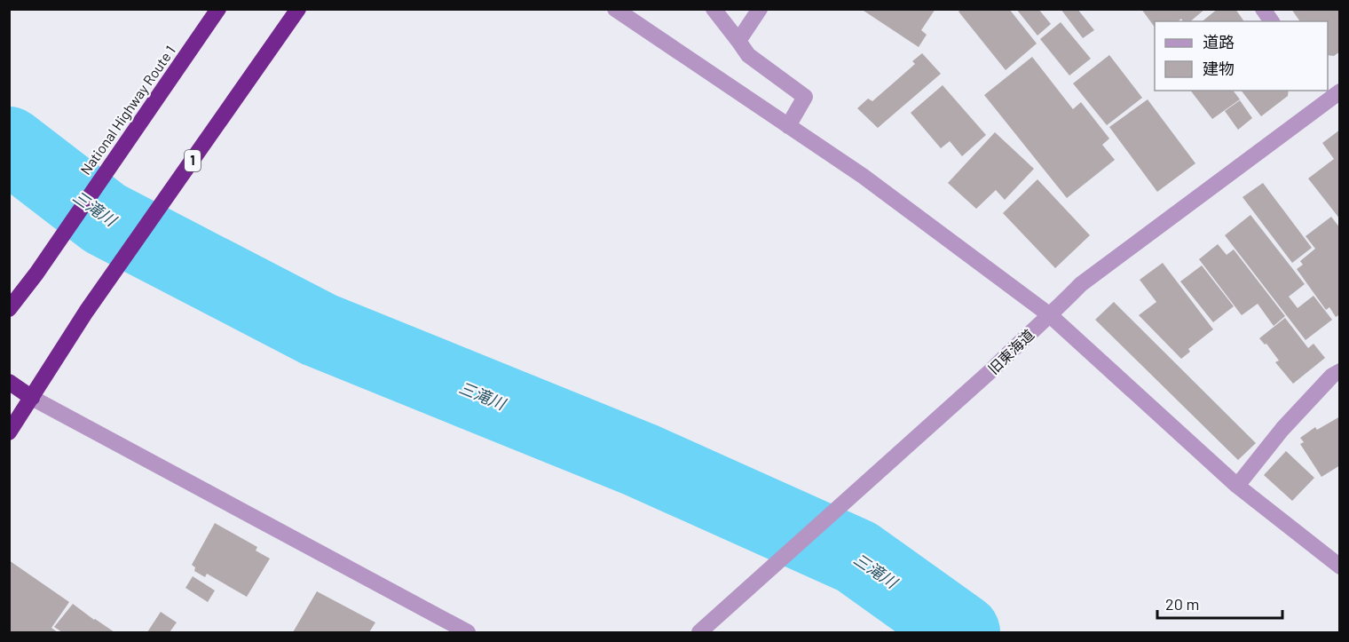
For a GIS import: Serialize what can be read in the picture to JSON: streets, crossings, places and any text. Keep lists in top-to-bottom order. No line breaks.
{"streets":{"highway":["National Highway Route 1","1"],"street":["旧東海道"]},"water":["三滝川"],"legend":["道路","建物"],"scale_bar":"20 m"}
